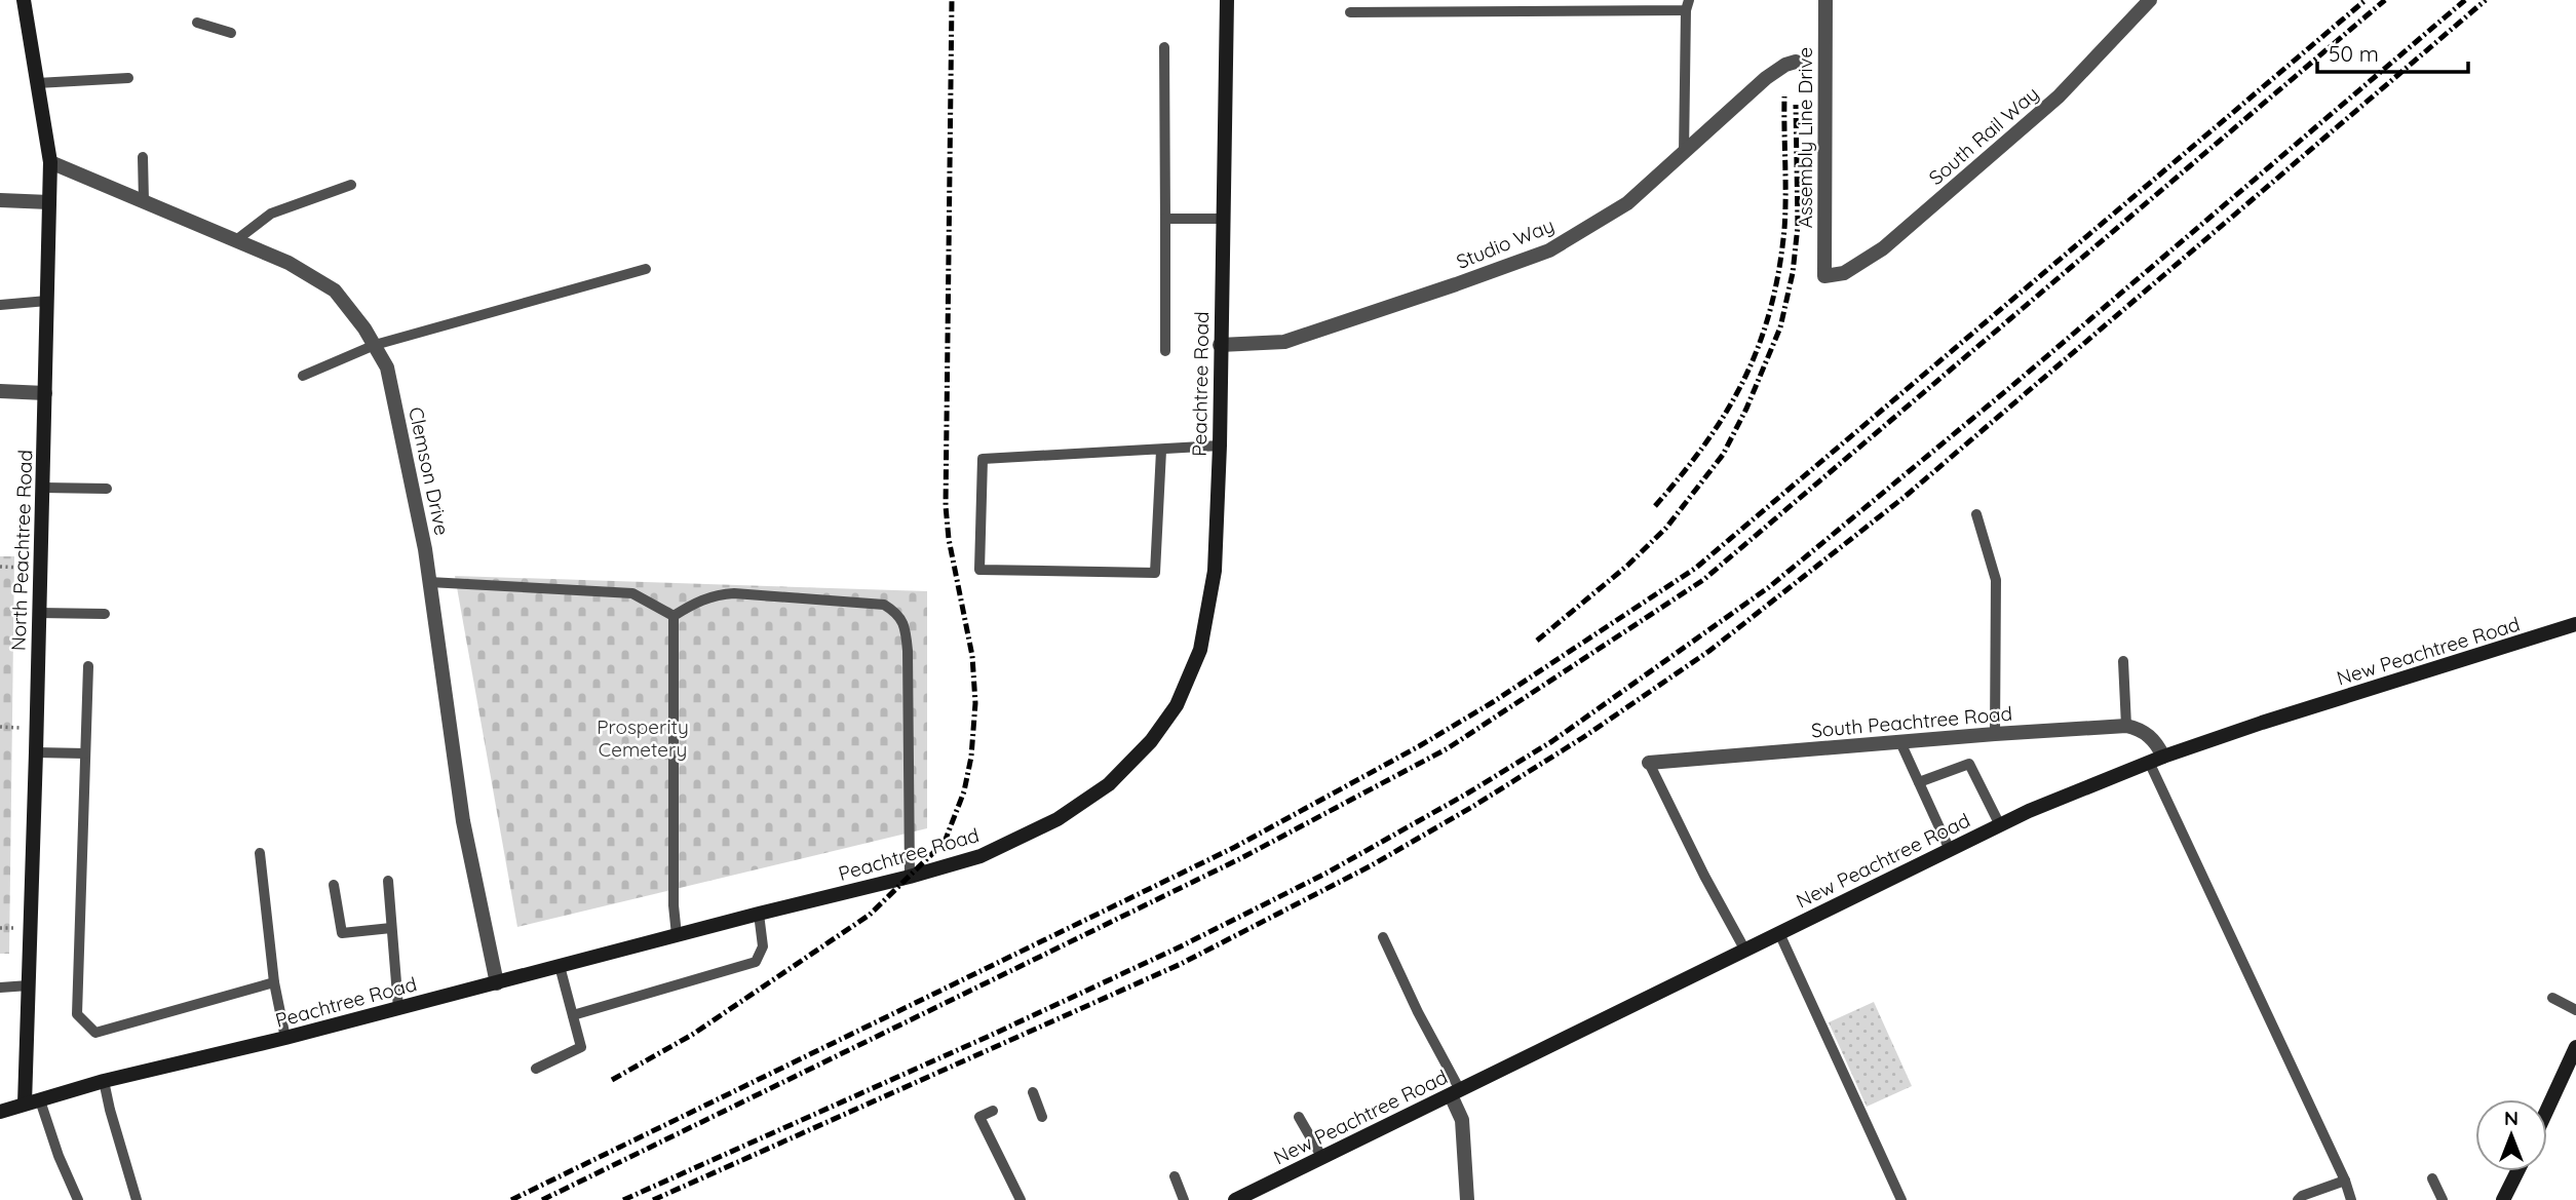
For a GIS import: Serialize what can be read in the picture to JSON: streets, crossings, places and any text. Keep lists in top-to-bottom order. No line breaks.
{"streets":{"street":["South Rail Way","Assembly Line Drive","Studio Way","Peachtree Road","Clemson Drive","North Peachtree Road","New Peachtree Road","South Peachtree Road"]},"crossings":[["South Rail Way","Assembly Line Drive"],["Studio Way","Peachtree Road"],["Peachtree Road","Clemson Drive"],["Peachtree Road","North Peachtree Road"],["Clemson Drive","North Peachtree Road"]],"parks":["Prosperity Cemetery"],"scale_bar":"50 m","north":"top"}
